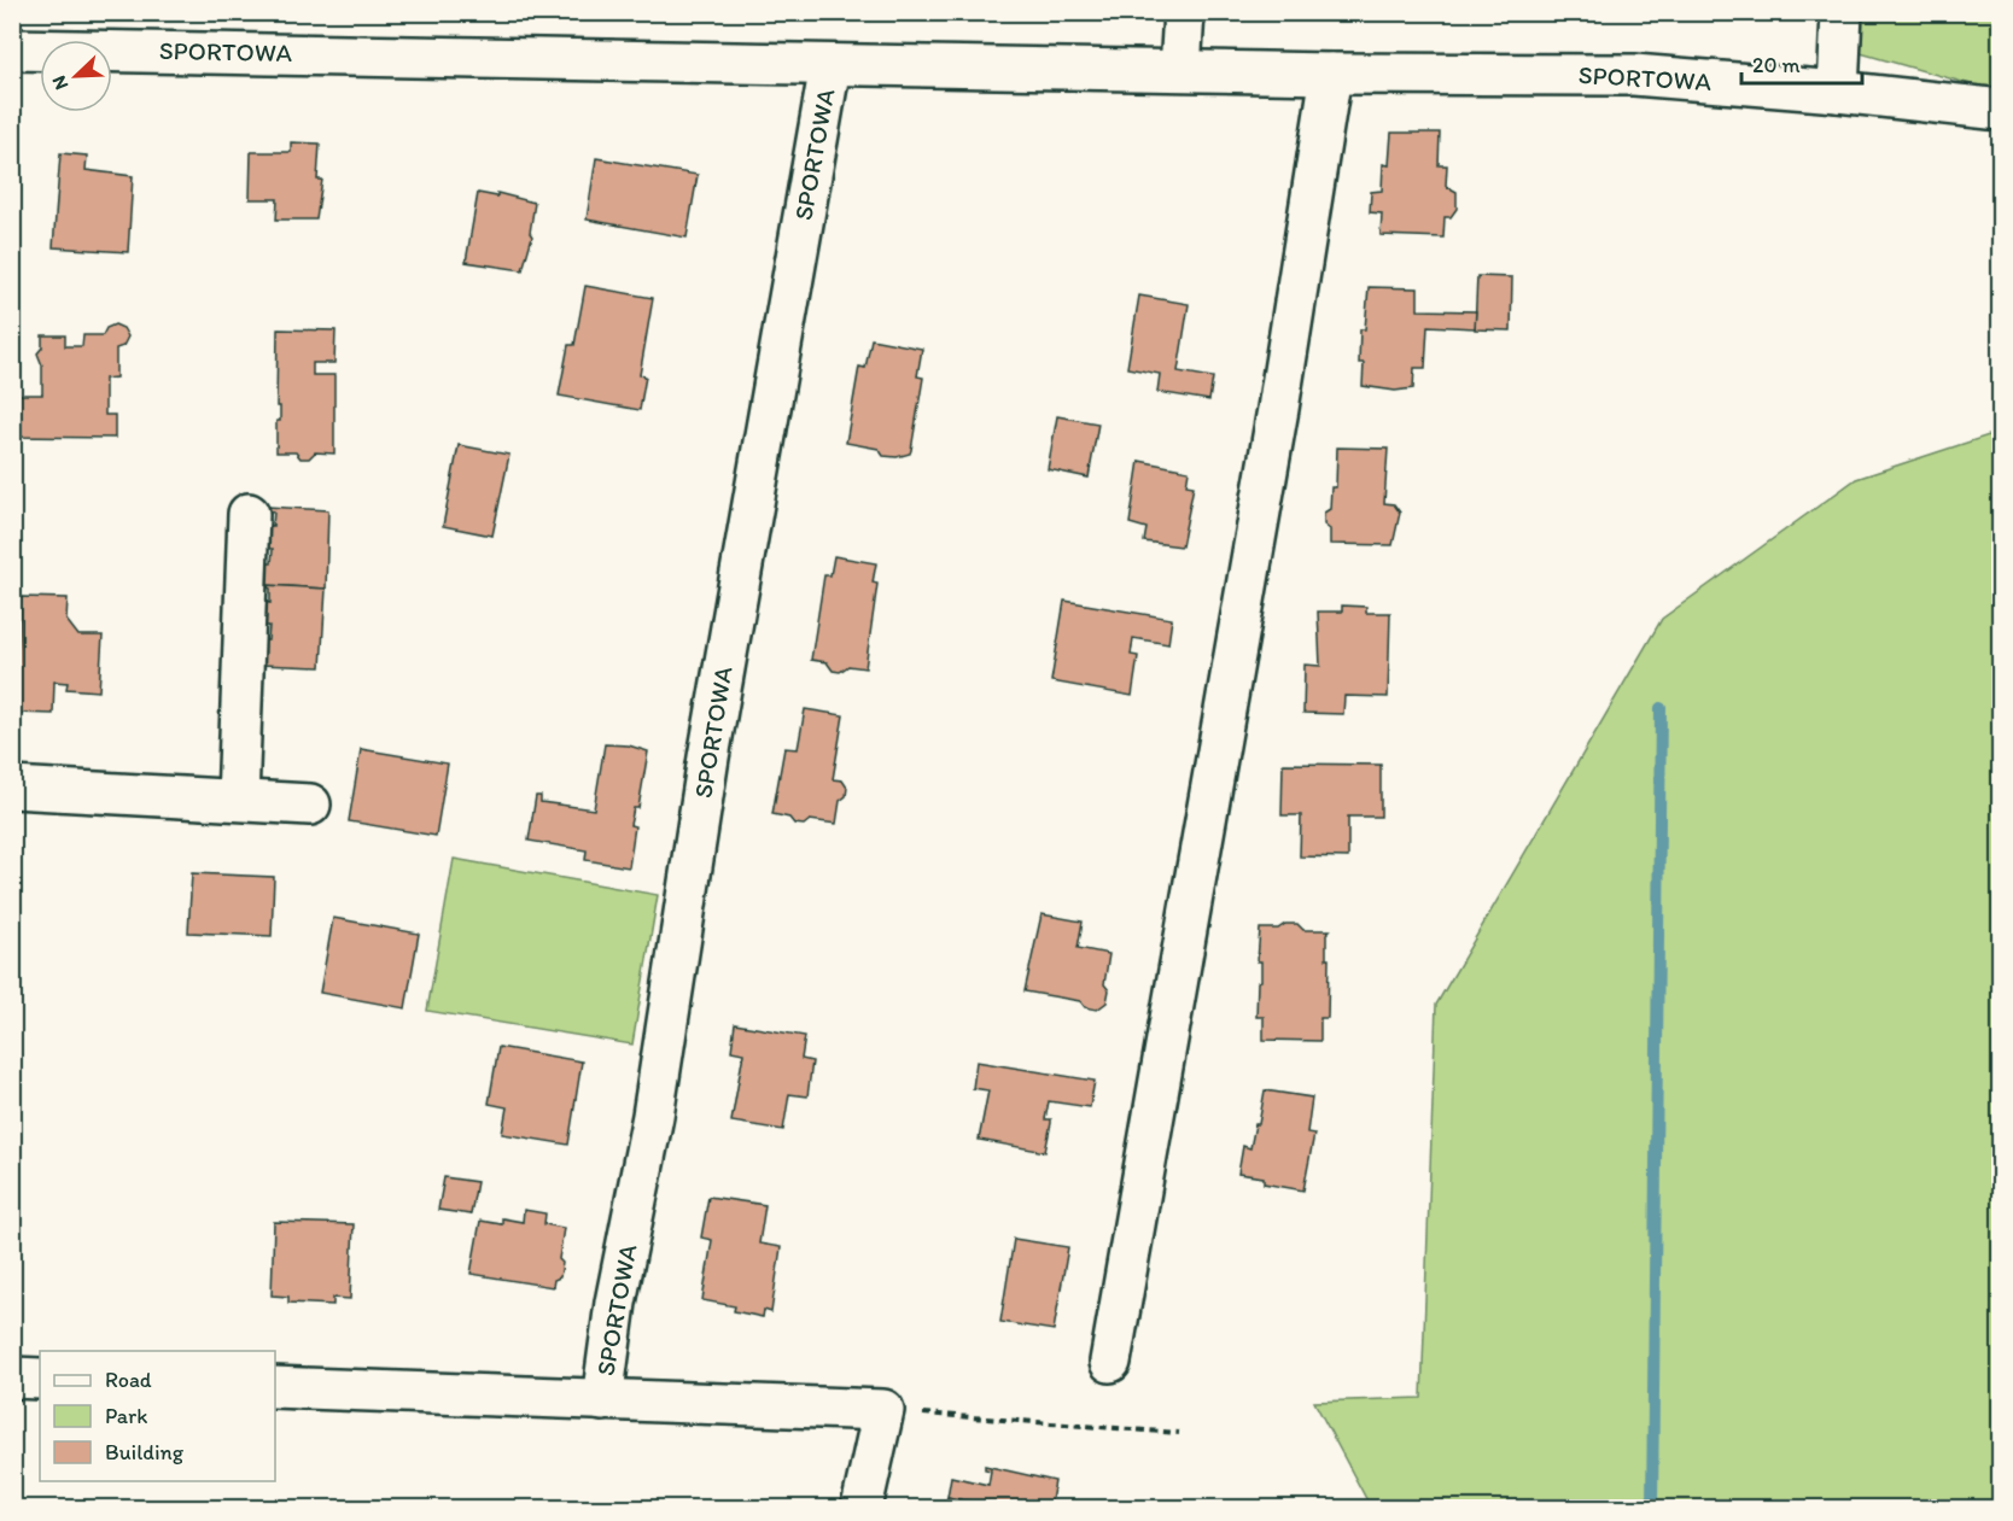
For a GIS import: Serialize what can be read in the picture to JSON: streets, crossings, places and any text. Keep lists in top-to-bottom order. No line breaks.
{"streets":{"street":["SPORTOWA"]},"legend":["Road","Park","Building"],"scale_bar":"20 m","north":"bottom left"}
